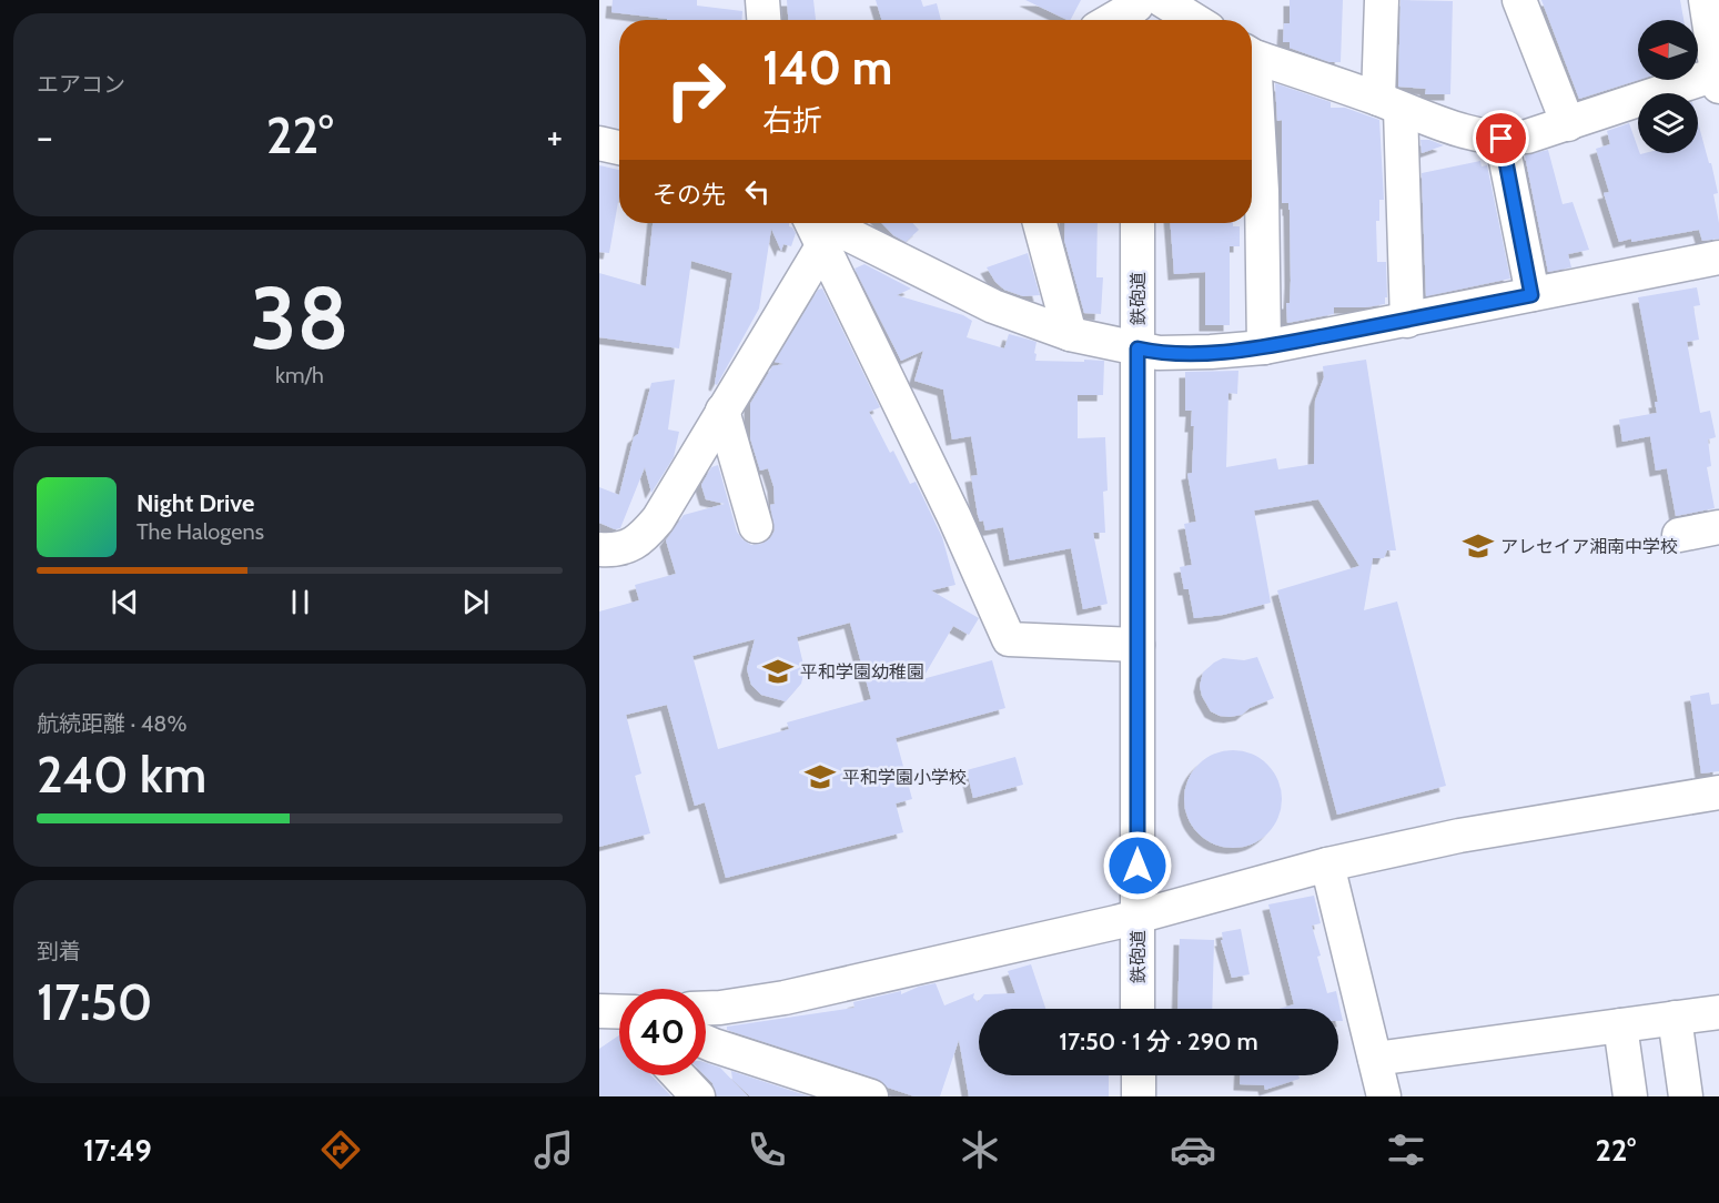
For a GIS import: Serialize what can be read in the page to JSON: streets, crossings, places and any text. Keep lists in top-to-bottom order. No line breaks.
{"streets":{"street":["鉄砲道"]},"places":{"school or university":["アレセイア湘南中学校","平和学園幼稚園","平和学園小学校"]},"north":"left","page":{"tile":["エアコン",["38","km/h"],["航続距離 · 48%","240 km"],["到着","17:50"]],"turn":["140 m","右折"],"heat":["−","22°","+"],"then":"その先","song":["Night Drive","The Halogens"],"limit":"40","trip":"17:50 · 1 分 · 290 m","tabs":["17:49","22°"]}}
